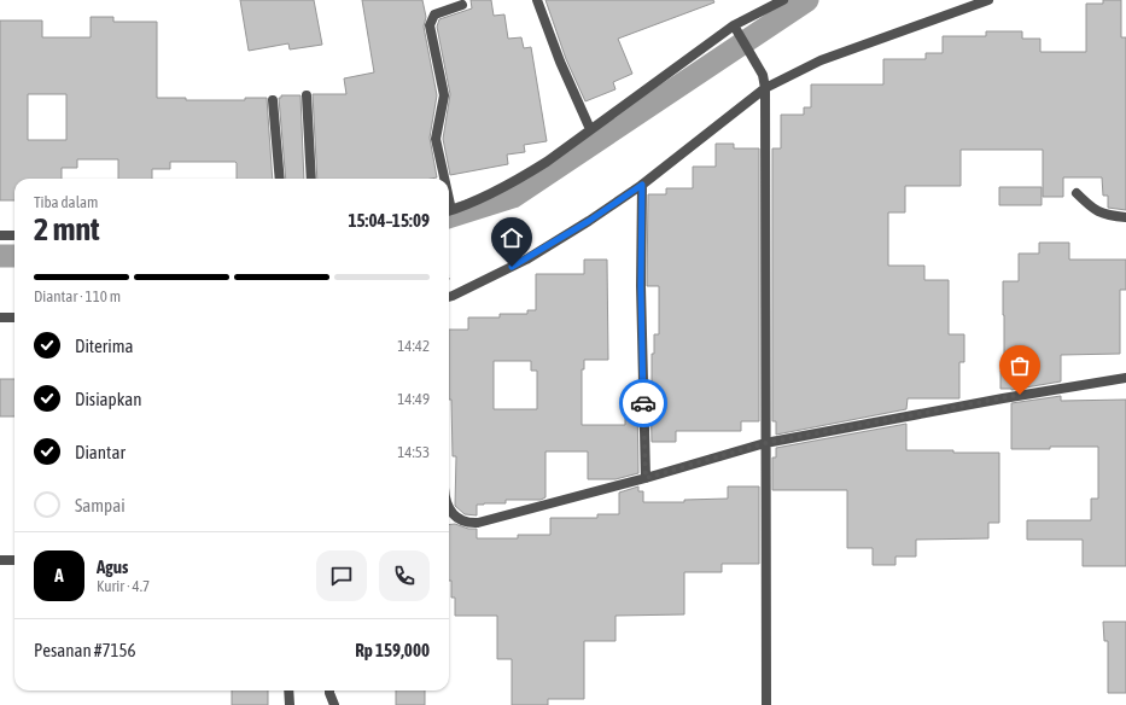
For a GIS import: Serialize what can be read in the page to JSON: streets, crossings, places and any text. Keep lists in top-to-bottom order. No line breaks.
{"page":{"heading":["2 mnt","Tiba dalam","15:04–15:09"],"panel":["Agus","Kurir · 4.7","Pesanan #7156","Rp 159,000"],"bar":"Diantar · 110 m","list":[["Diterima","14:42"],["Disiapkan","14:49"],["Diantar","14:53"],"Sampai"],"round":"A"}}
